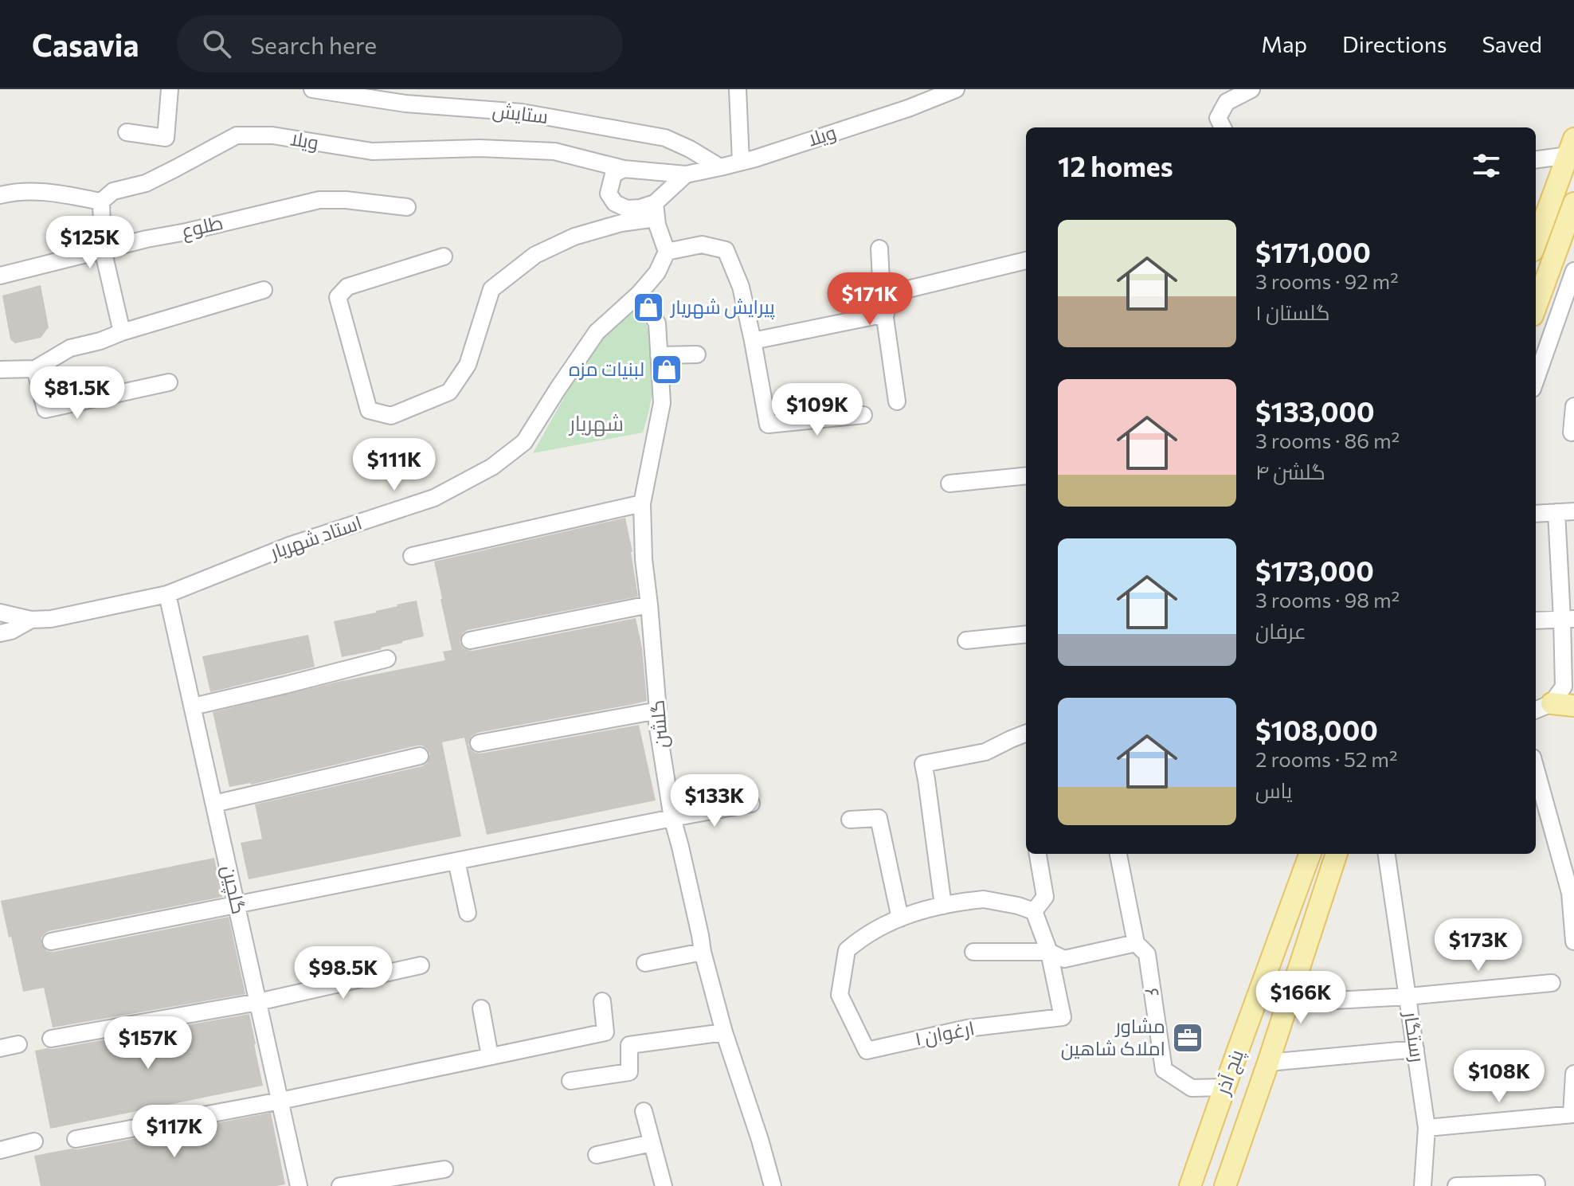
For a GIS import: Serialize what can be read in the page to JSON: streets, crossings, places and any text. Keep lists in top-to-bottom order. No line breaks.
{"streets":{"main road":["پنج آذر"],"street":["ستایش","ویلا","طلوع","استاد شهریار","گلشن","گلچین","۶","ارغوان ۱","رستگار"]},"crossings":[["ستایش","ویلا"],["استاد شهریار","گلشن"],["استاد شهریار","گلچین"],["۶","پنج آذر"]],"districts":["شهریار"],"places":{"shop":["پیرایش شهریار","لبنیات مزه"],"office":["مشاور املاک شاهین"]},"page":{"header":"Casavia","search":"Search here","nav":["Map","Directions","Saved"],"heading":"12 homes","list":[{"name":"$171,000","note":"3 rooms · 92 m² · گلستان ۱"},{"name":"$133,000","note":"3 rooms · 86 m² · گلشن ۴"},{"name":"$173,000","note":"3 rooms · 98 m² · عرفان"},{"name":"$108,000","note":"2 rooms · 52 m² · یاس"}],"price":["$125K","$171K","$81.5K","$109K","$111K","$133K","$173K","$98.5K","$166K","$157K","$108K","$117K"]}}
